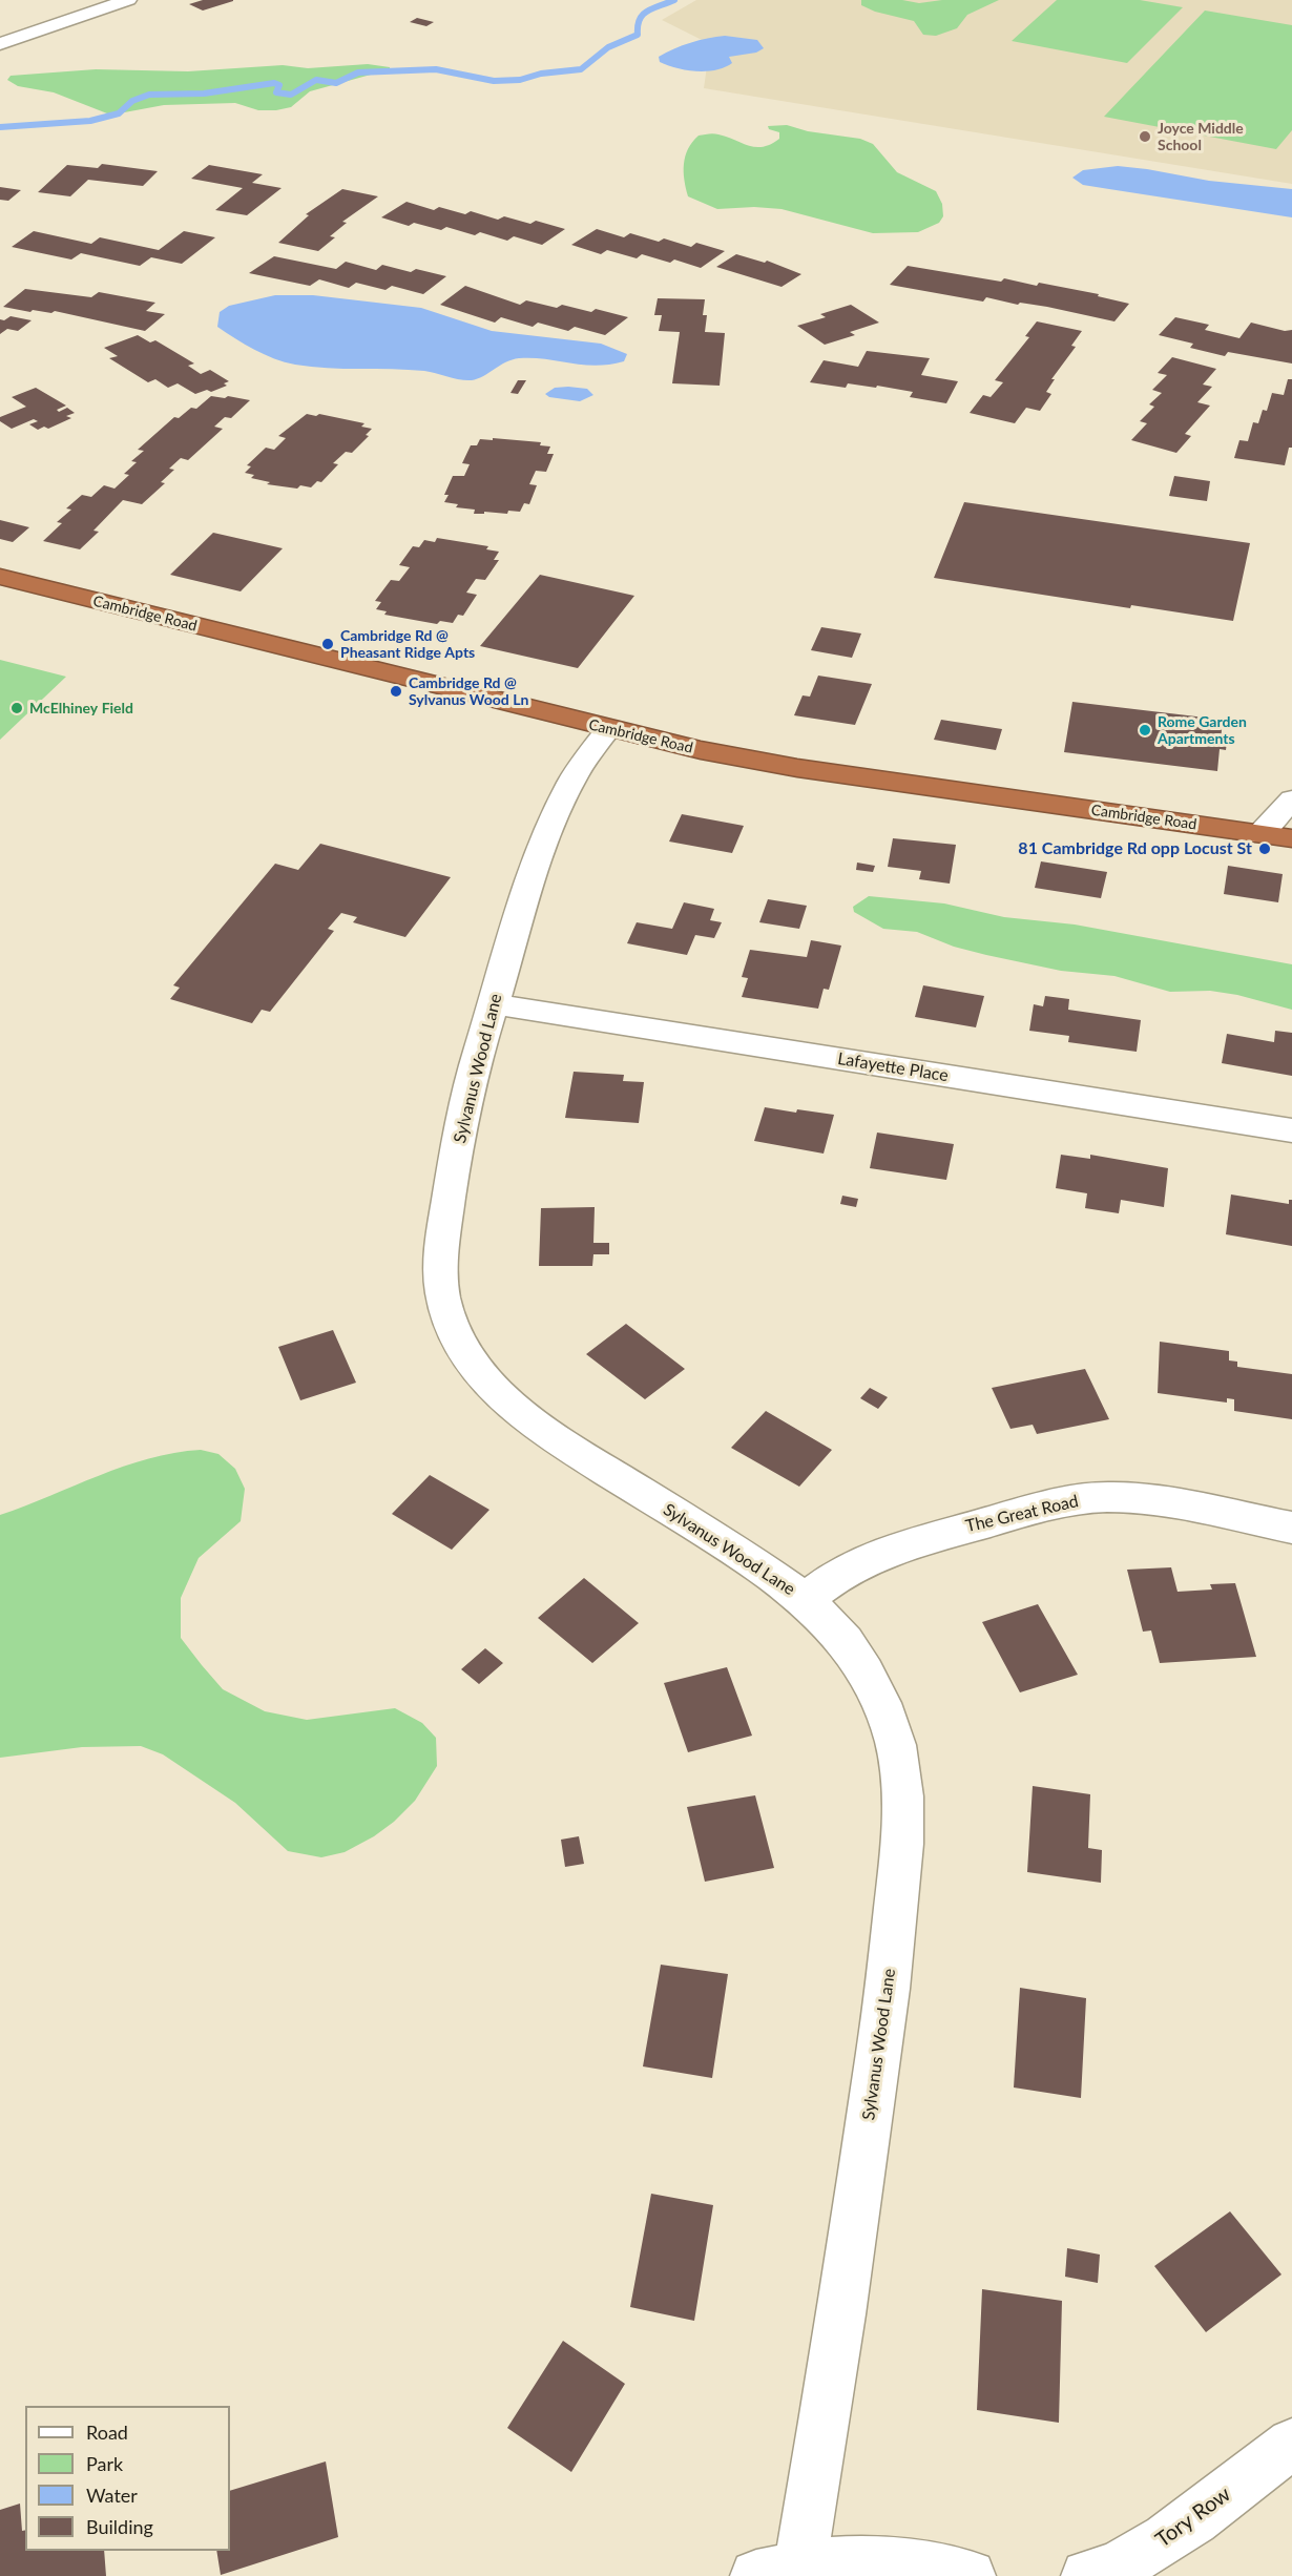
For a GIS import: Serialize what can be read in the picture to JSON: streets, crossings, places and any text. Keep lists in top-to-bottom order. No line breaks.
{"streets":{"highway":["Cambridge Road"],"street":["Lafayette Place","Sylvanus Wood Lane","The Great Road","Tory Row"]},"crossings":[["Cambridge Road","Sylvanus Wood Lane"],["Lafayette Place","Sylvanus Wood Lane"],["Sylvanus Wood Lane","The Great Road"]],"places":["Joyce Middle School","Cambridge Rd @ Pheasant Ridge Apts","Cambridge Rd @ Sylvanus Wood Ln","McElhiney Field","Rome Garden Apartments","81 Cambridge Rd opp Locust St"],"legend":["Road","Park","Water","Building"]}
